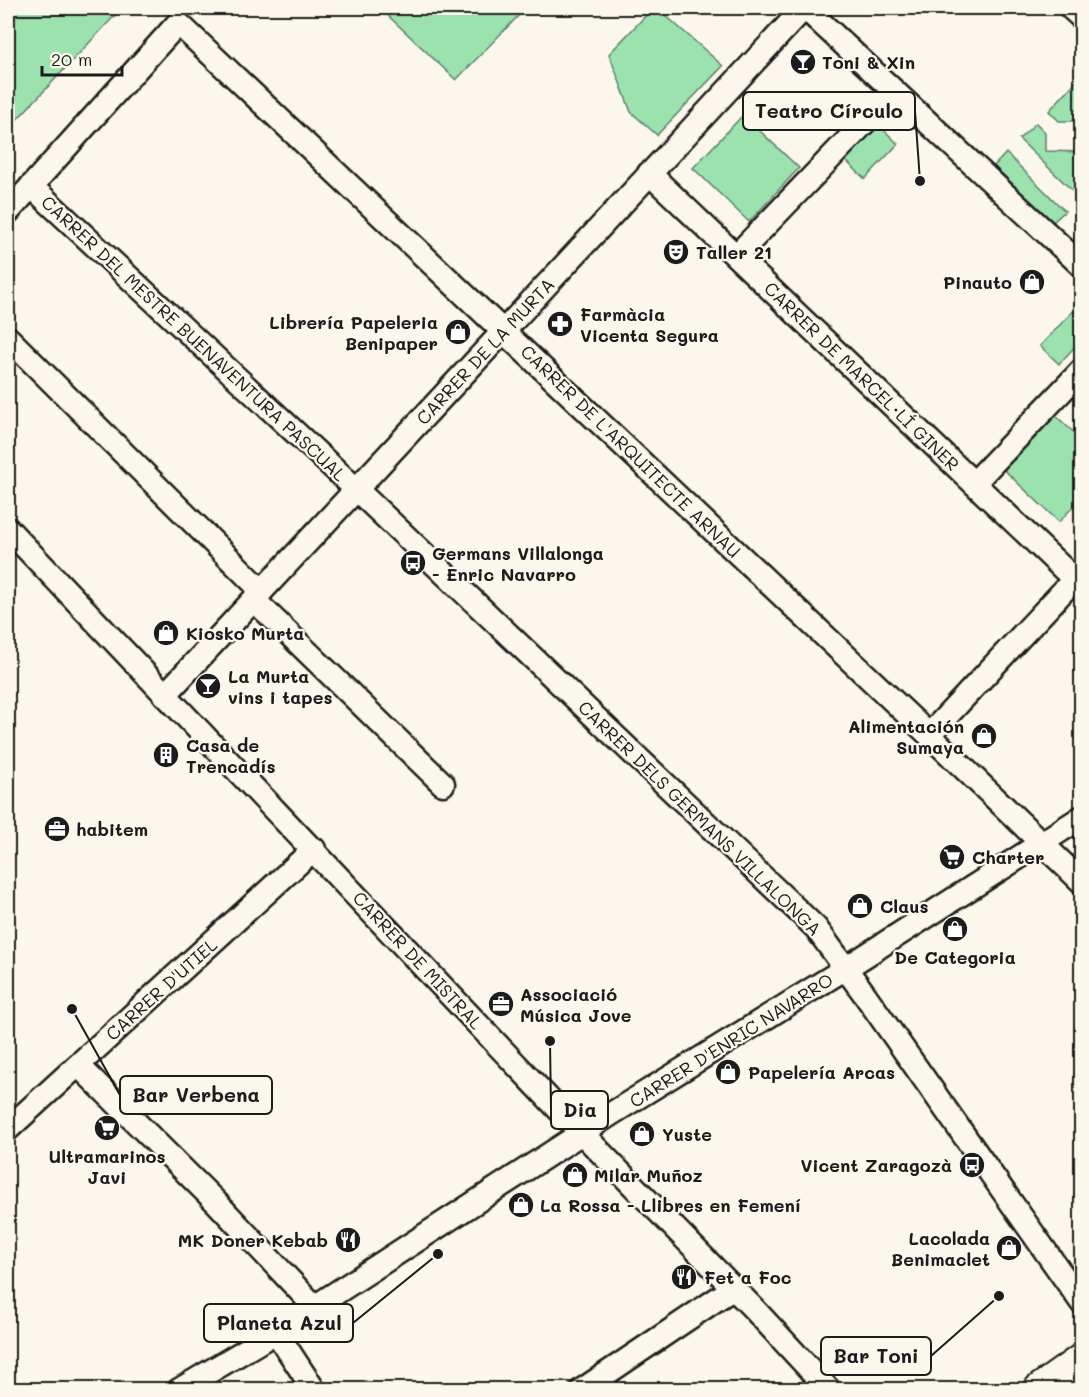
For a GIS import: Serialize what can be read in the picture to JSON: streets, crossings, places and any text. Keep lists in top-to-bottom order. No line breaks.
{"streets":{"street":["CARRER DEL MESTRE BUENAVENTURA PASCUAL","CARRER DE LA MURTA","CARRER DE MARCEL·LÍ GINER","CARRER DE L'ARQUITECTE ARNAU","CARRER DELS GERMANS VILLALONGA","CARRER DE MISTRAL","CARRER D'UTIEL","CARRER D'ENRIC NAVARRO"]},"crossings":[["CARRER DEL MESTRE BUENAVENTURA PASCUAL","CARRER DE LA MURTA"],["CARRER DEL MESTRE BUENAVENTURA PASCUAL","CARRER DE L'ARQUITECTE ARNAU"],["CARRER DEL MESTRE BUENAVENTURA PASCUAL","CARRER DELS GERMANS VILLALONGA"],["CARRER DE LA MURTA","CARRER DE MARCEL·LÍ GINER"],["CARRER DE LA MURTA","CARRER DE L'ARQUITECTE ARNAU"],["CARRER DE LA MURTA","CARRER DELS GERMANS VILLALONGA"],["CARRER DE LA MURTA","CARRER DE MISTRAL"],["CARRER DE L'ARQUITECTE ARNAU","CARRER D'ENRIC NAVARRO"],["CARRER DELS GERMANS VILLALONGA","CARRER D'ENRIC NAVARRO"],["CARRER DE MISTRAL","CARRER D'UTIEL"],["CARRER DE MISTRAL","CARRER D'ENRIC NAVARRO"]],"places":{"bar":["Toni & Xin","La Murta vins i tapes"],"other":["Teatro Círculo","Bar Verbena","Dia","Planeta Azul","Bar Toni"],"theatre":["Taller 21"],"shop":["Pinauto","Librería Papeleria Benipaper","Kiosko Murta","Alimentación Sumaya","Claus","De Categoria","Papelería Arcas","Yuste","Milar Muñoz","La Rossa - Llibres en Femení","Lacolada Benimaclet"],"pharmacy":["Farmàcia Vicenta Segura"],"bus stop":["Germans Villalonga - Enric Navarro","Vicent Zaragozà"],"building":["Casa de Trencadís"],"office":["habitem","Associació Música Jove"],"supermarket":["Charter","Ultramarinos Javi"],"restaurant":["MK Doner Kebab","Fet a Foc"]},"scale_bar":"20 m"}
